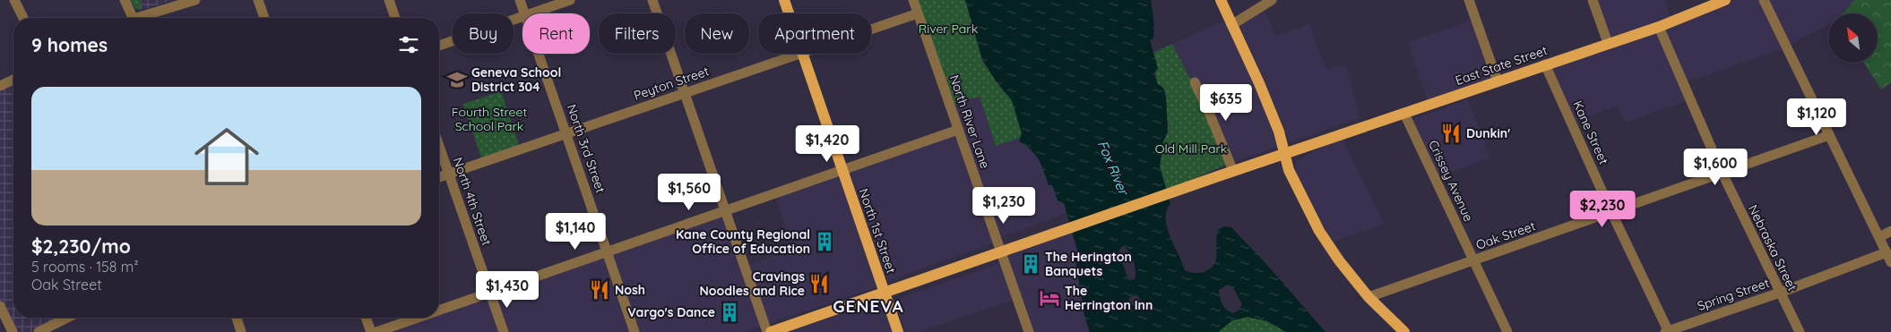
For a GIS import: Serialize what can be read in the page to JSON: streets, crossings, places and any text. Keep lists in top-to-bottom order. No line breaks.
{"streets":{"main road":["East State Street","North 1st Street"],"street":["Peyton Street","North River Lane","Kane Street","North 3rd Street","Crissey Avenue","North 4th Street","Oak Street","Nebraska Street","Spring Street"]},"crossings":[["East State Street","North River Lane"],["East State Street","Kane Street"],["East State Street","Crissey Avenue"],["East State Street","North 1st Street"],["East State Street","Nebraska Street"],["Peyton Street","North River Lane"],["Peyton Street","North 3rd Street"],["Peyton Street","North 4th Street"],["Kane Street","Oak Street"],["Kane Street","Spring Street"],["Crissey Avenue","Oak Street"],["Oak Street","Nebraska Street"],["Nebraska Street","Spring Street"]],"districts":["GENEVA"],"water":["Fox River"],"parks":["River Park","Fourth Street School Park","Old Mill Park"],"places":{"school or university":["Geneva School District 304"],"restaurant":["Dunkin'","Cravings Noodles and Rice","Nosh"],"building":["Kane County Regional Office of Education","The Herington Banquets","Vargo's Dance"],"hotel":["The Herrington Inn"]},"north":"top left","page":{"chip":["Buy","Rent","Filters","New","Apartment"],"heading":"9 homes","list":[{"name":"$2,230/mo","note":"5 rooms · 158 m² · Oak Street"}],"price":["$635","$1,120","$1,420","$1,600","$1,560","$1,230","$2,230","$1,140","$1,430"]}}
